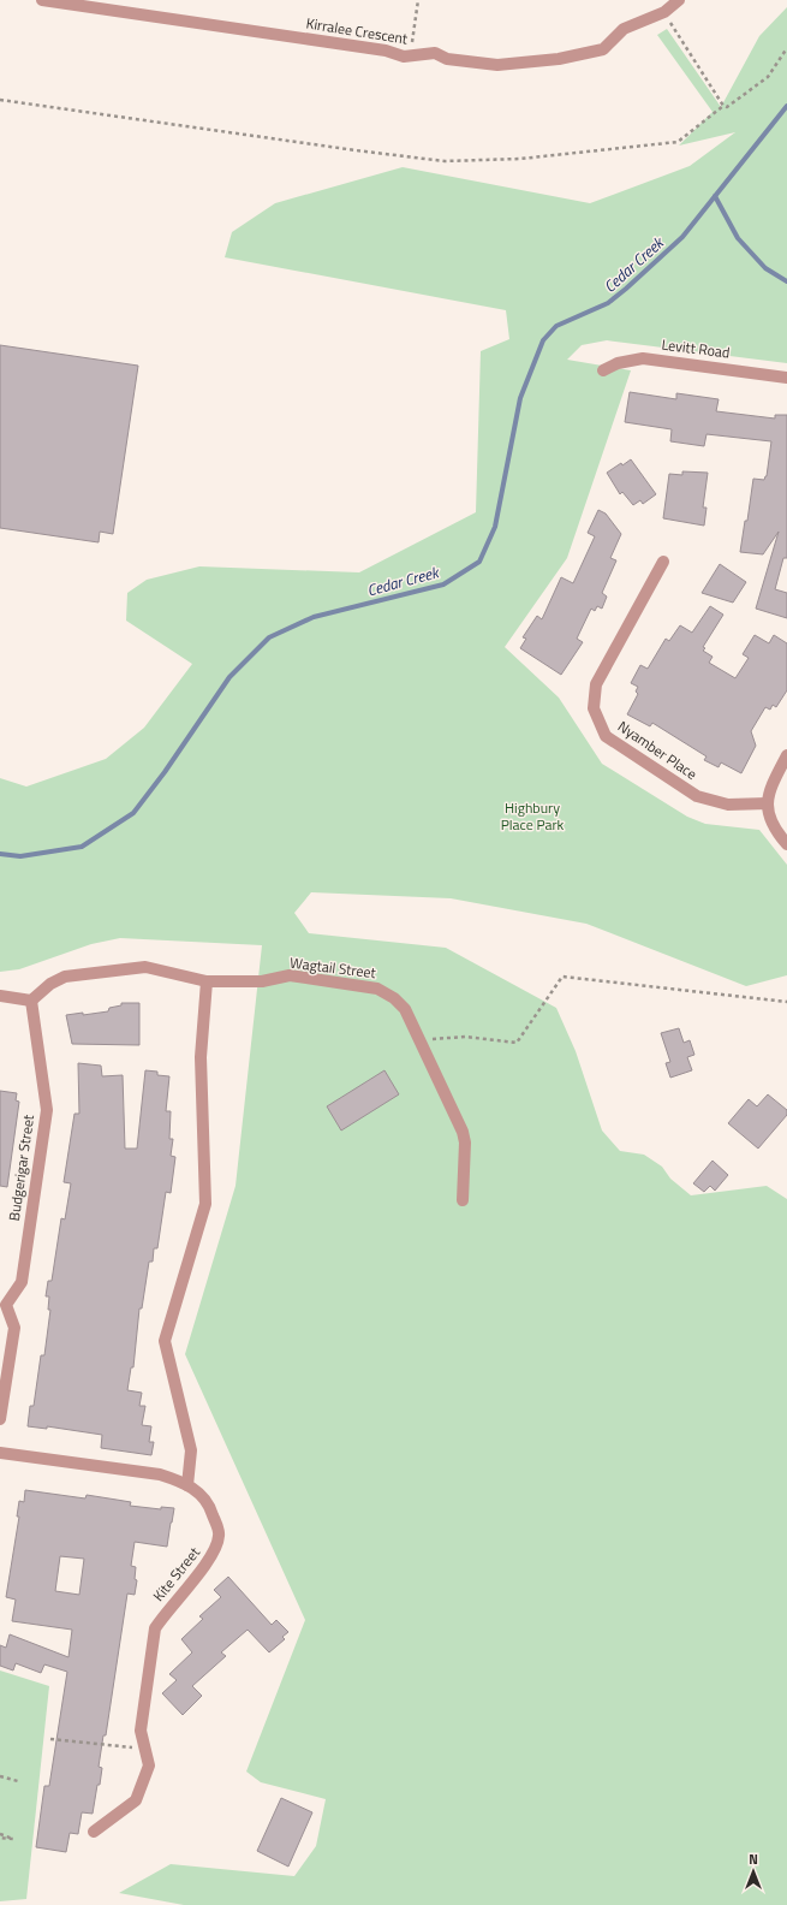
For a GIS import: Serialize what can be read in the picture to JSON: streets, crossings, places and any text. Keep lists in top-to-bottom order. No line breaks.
{"streets":{"street":["Kirralee Crescent","Levitt Road","Nyamber Place","Wagtail Street","Budgerigar Street","Kite Street"]},"crossings":[["Wagtail Street","Budgerigar Street"]],"water":["Cedar Creek"],"parks":["Highbury Place Park"],"north":"top"}
